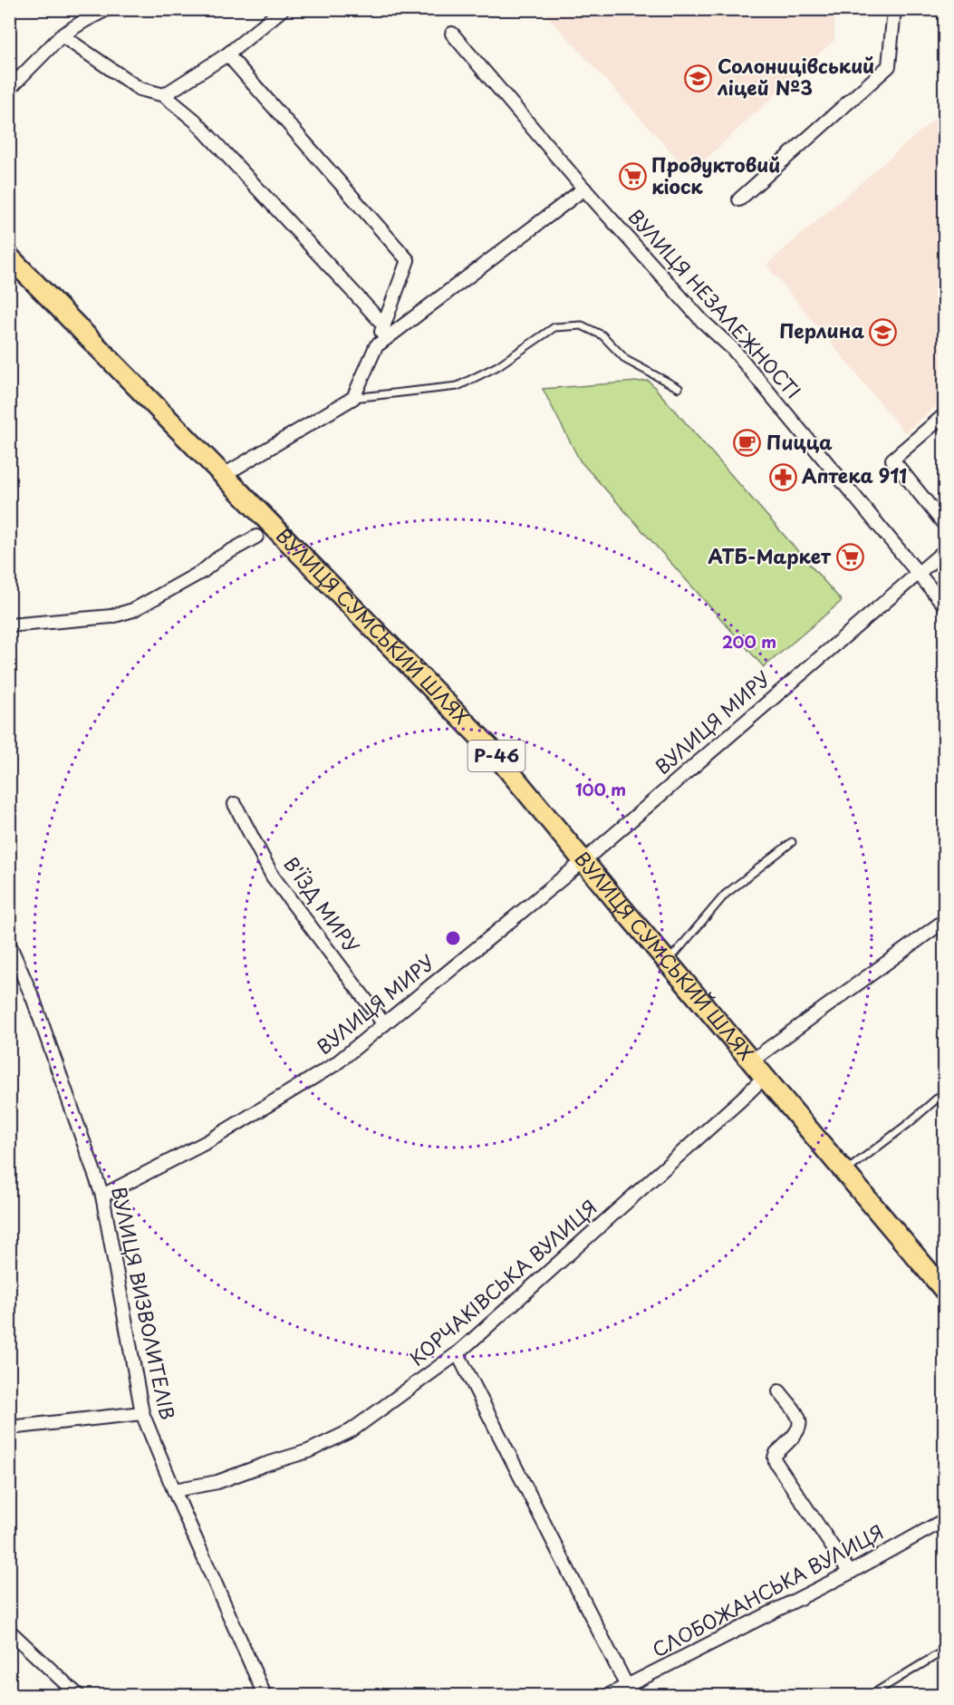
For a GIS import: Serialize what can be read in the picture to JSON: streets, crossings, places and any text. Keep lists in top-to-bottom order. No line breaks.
{"streets":{"main road":["ВУЛИЦЯ СУМСЬКИЙ ШЛЯХ","Р-46"],"street":["ВУЛИЦЯ НЕЗАЛЕЖНОСТІ","ВУЛИЦЯ МИРУ","В'ЇЗД МИРУ","КОРЧАКІВСЬКА ВУЛИЦЯ","ВУЛИЦЯ ВИЗВОЛИТЕЛІВ","СЛОБОЖАНСЬКА ВУЛИЦЯ"]},"crossings":[["ВУЛИЦЯ НЕЗАЛЕЖНОСТІ","ВУЛИЦЯ МИРУ"],["ВУЛИЦЯ СУМСЬКИЙ ШЛЯХ","ВУЛИЦЯ МИРУ"],["ВУЛИЦЯ СУМСЬКИЙ ШЛЯХ","КОРЧАКІВСЬКА ВУЛИЦЯ"],["ВУЛИЦЯ МИРУ","В'ЇЗД МИРУ"],["ВУЛИЦЯ МИРУ","ВУЛИЦЯ ВИЗВОЛИТЕЛІВ"],["КОРЧАКІВСЬКА ВУЛИЦЯ","ВУЛИЦЯ ВИЗВОЛИТЕЛІВ"]],"places":{"school or university":["Солоницівський ліцей №3","Перлина"],"supermarket":["Продуктовий кіоск","АТБ-Маркет"],"cafe":["Пицца"],"pharmacy":["Аптека 911"]},"rings":["200 m","100 m"]}
